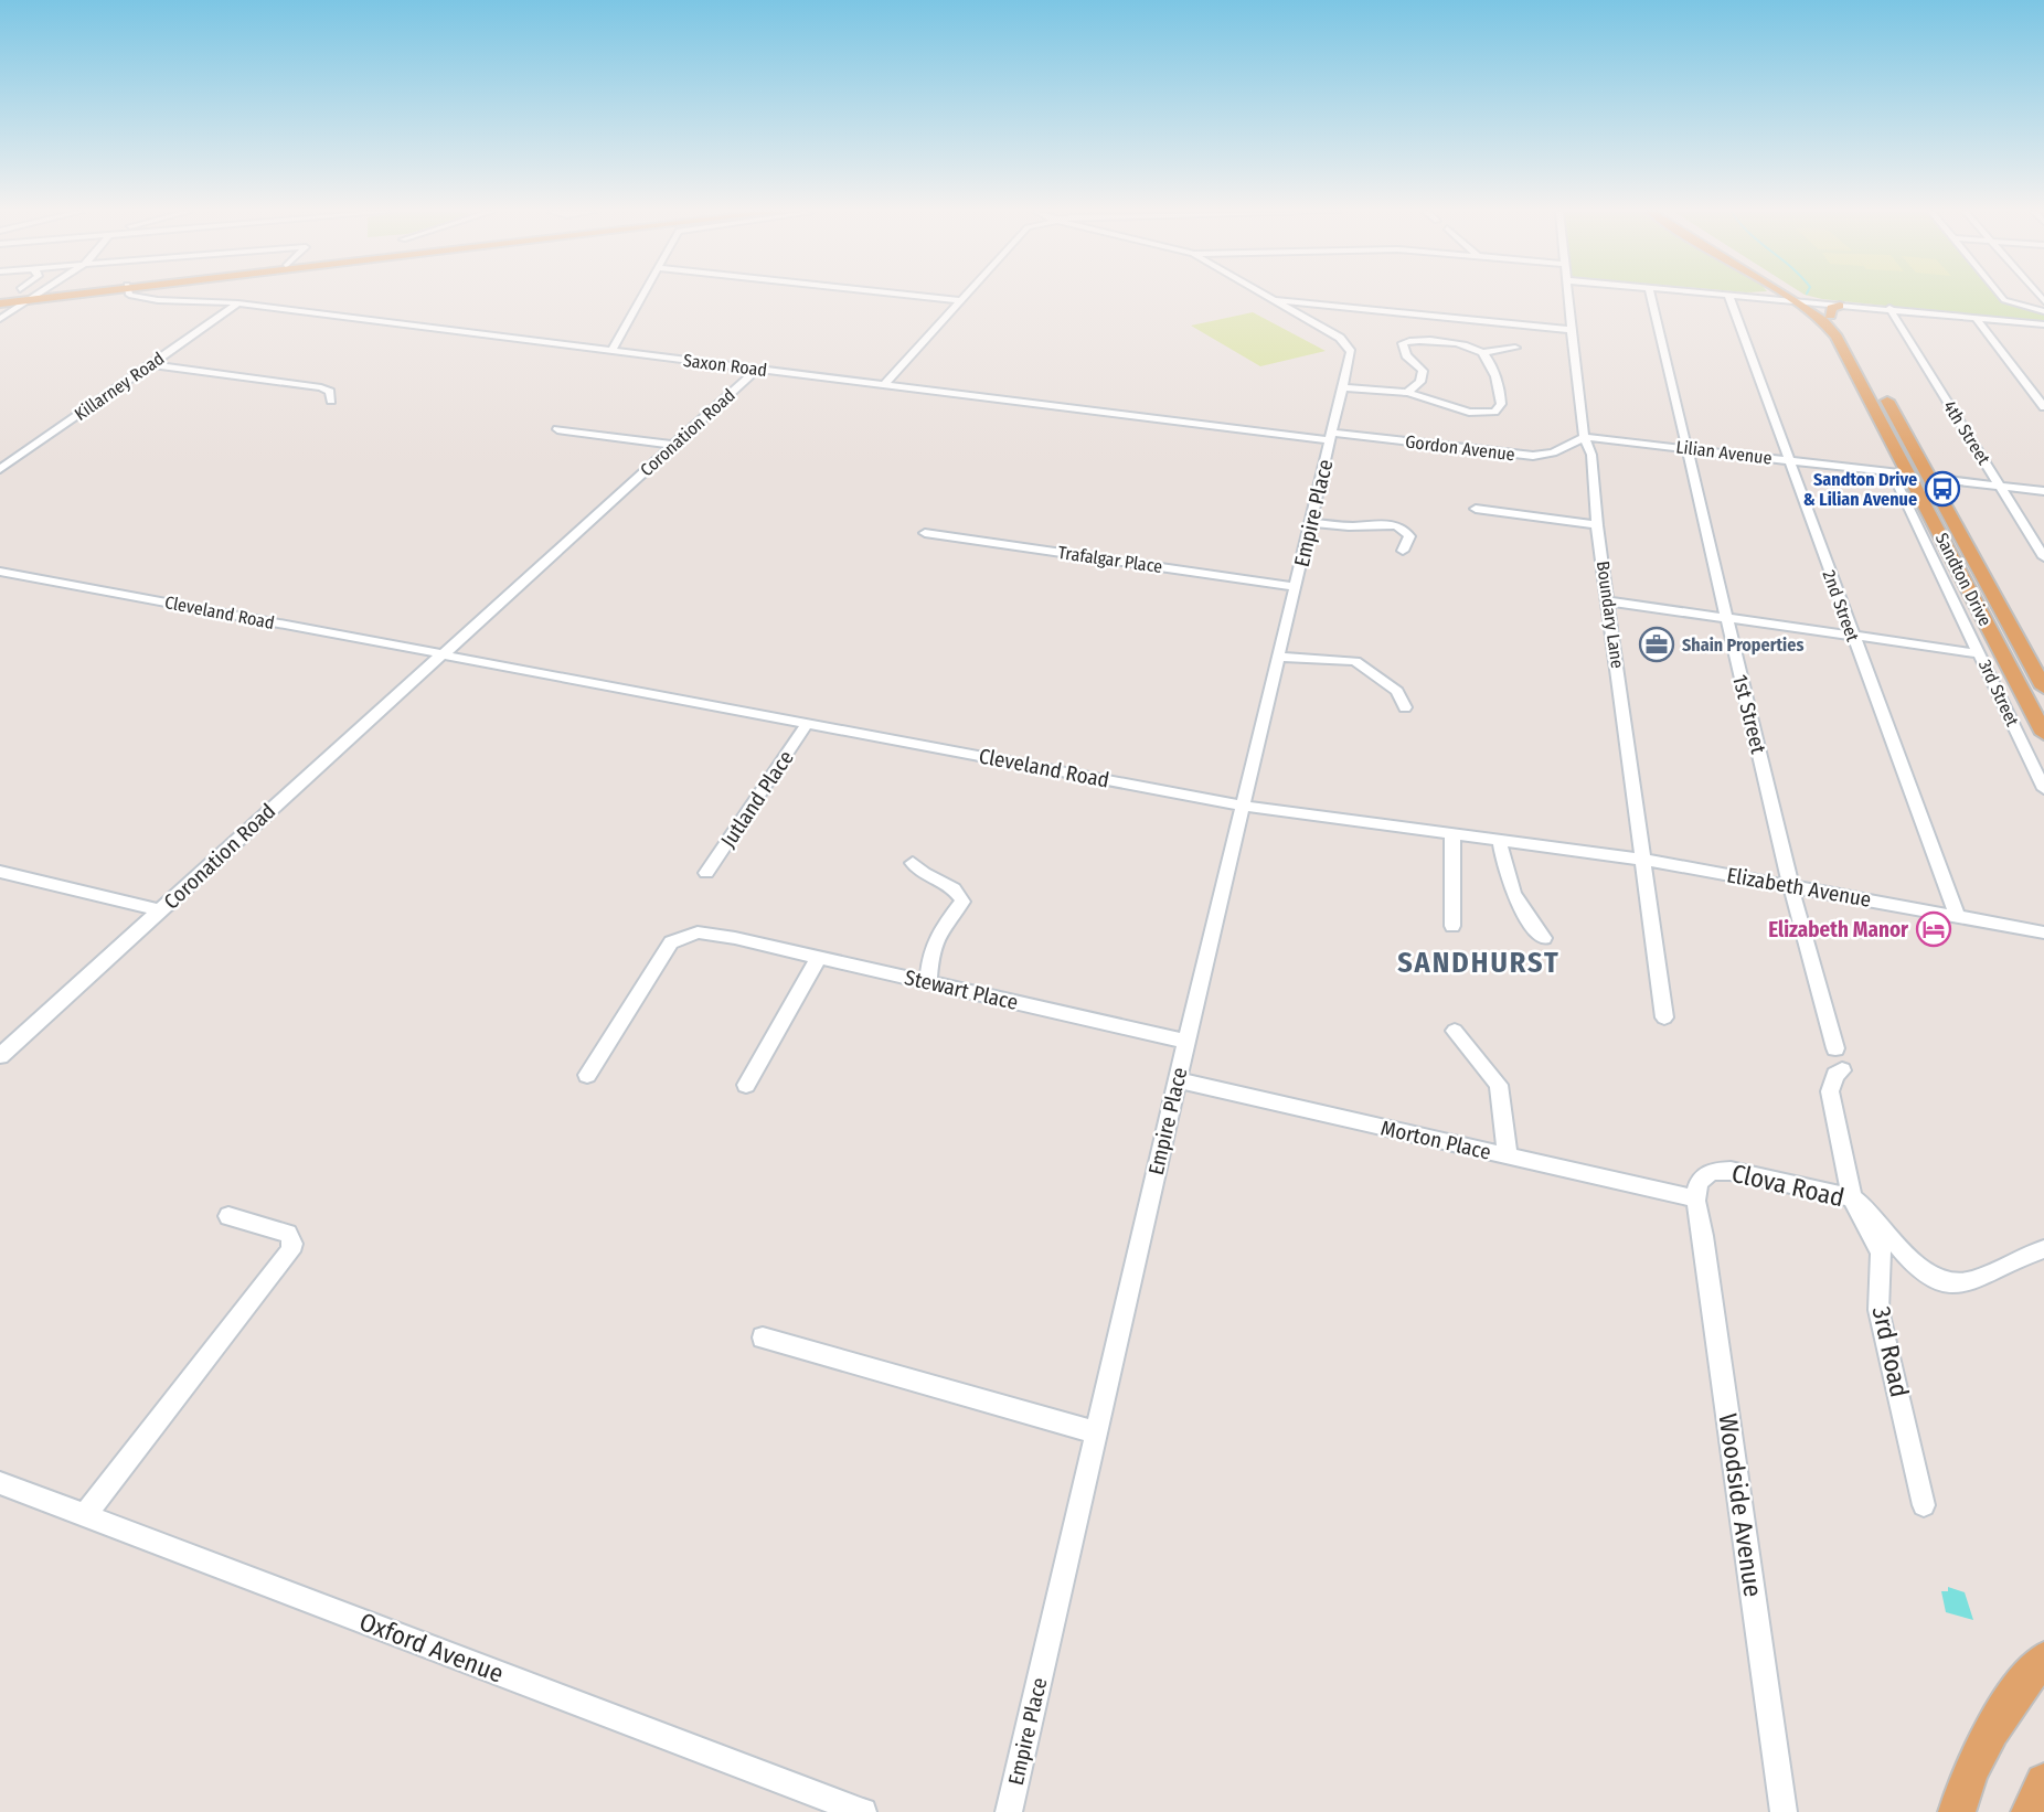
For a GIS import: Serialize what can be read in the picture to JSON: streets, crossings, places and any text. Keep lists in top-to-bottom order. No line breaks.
{"streets":{"main road":["Sandton Drive"],"street":["Saxon Road","Killarney Road","Coronation Road","4th Street","Gordon Avenue","Lilian Avenue","Empire Place","Trafalgar Place","2nd Street","Cleveland Road","Boundary Lane","3rd Street","1st Street","Jutland Place","Elizabeth Avenue","Stewart Place","Morton Place","Clova Road","3rd Road","Woodside Avenue","Oxford Avenue"]},"crossings":[["Saxon Road","Killarney Road"],["Saxon Road","Coronation Road"],["Saxon Road","Gordon Avenue"],["Saxon Road","Empire Place"],["Coronation Road","Cleveland Road"],["Gordon Avenue","Lilian Avenue"],["Gordon Avenue","Empire Place"],["Gordon Avenue","Boundary Lane"],["Lilian Avenue","Sandton Drive"],["Lilian Avenue","2nd Street"],["Lilian Avenue","Boundary Lane"],["Lilian Avenue","3rd Street"],["Lilian Avenue","1st Street"],["Empire Place","Trafalgar Place"],["Empire Place","Cleveland Road"],["Empire Place","Stewart Place"],["Empire Place","Morton Place"],["2nd Street","Elizabeth Avenue"],["Cleveland Road","Boundary Lane"],["Cleveland Road","Jutland Place"],["Cleveland Road","Elizabeth Avenue"],["Boundary Lane","Elizabeth Avenue"],["1st Street","Elizabeth Avenue"],["Morton Place","Clova Road"],["Morton Place","Woodside Avenue"],["Clova Road","3rd Road"],["Clova Road","Woodside Avenue"]],"districts":["SANDHURST"],"places":{"bus stop":["Sandton Drive & Lilian Avenue"],"office":["Shain Properties"],"hotel":["Elizabeth Manor"]}}
